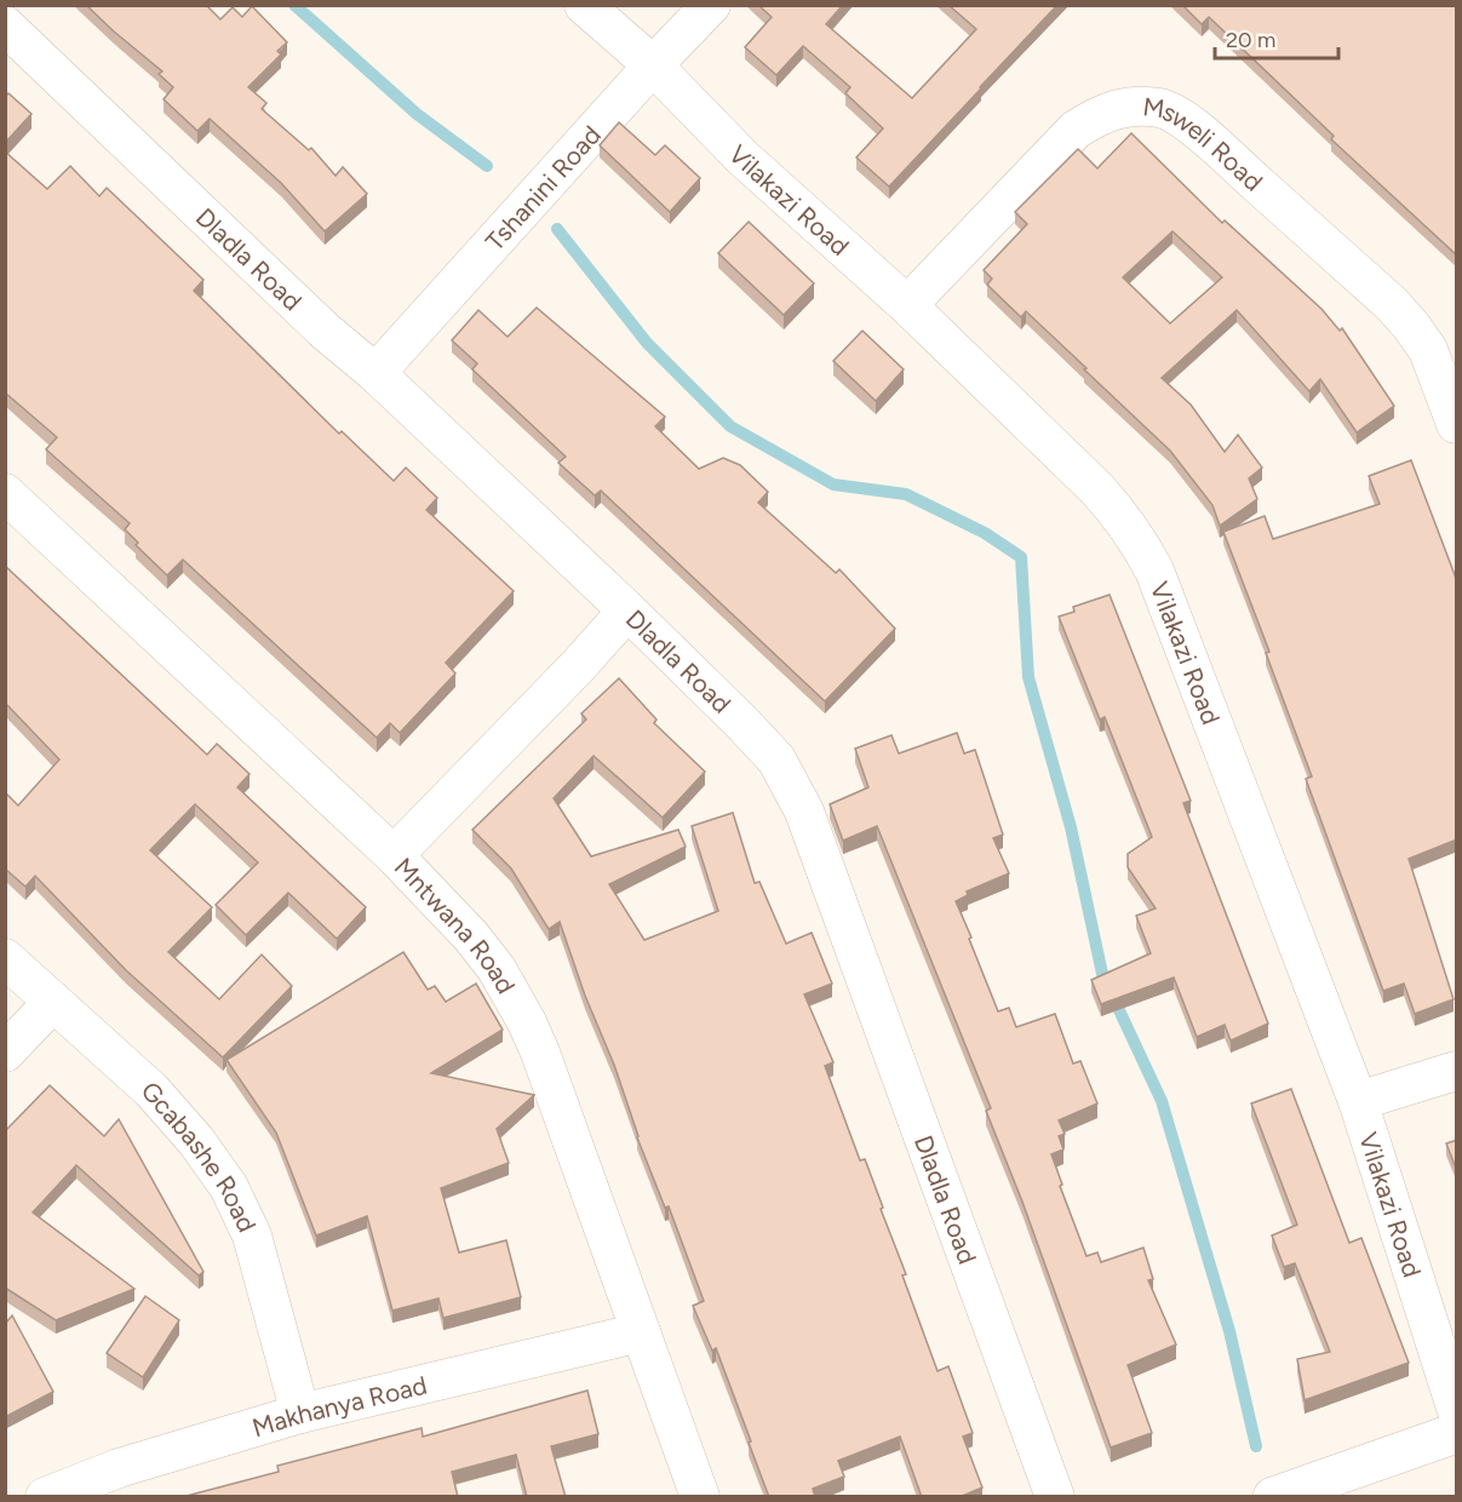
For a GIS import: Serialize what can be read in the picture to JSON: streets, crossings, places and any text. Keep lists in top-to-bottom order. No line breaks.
{"streets":{"street":["Msweli Road","Tshanini Road","Vilakazi Road","Dladla Road","Mntwana Road","Gcabashe Road","Makhanya Road"]},"crossings":[["Msweli Road","Vilakazi Road"],["Tshanini Road","Vilakazi Road"],["Tshanini Road","Dladla Road"],["Mntwana Road","Makhanya Road"],["Gcabashe Road","Makhanya Road"]],"scale_bar":"20 m"}
